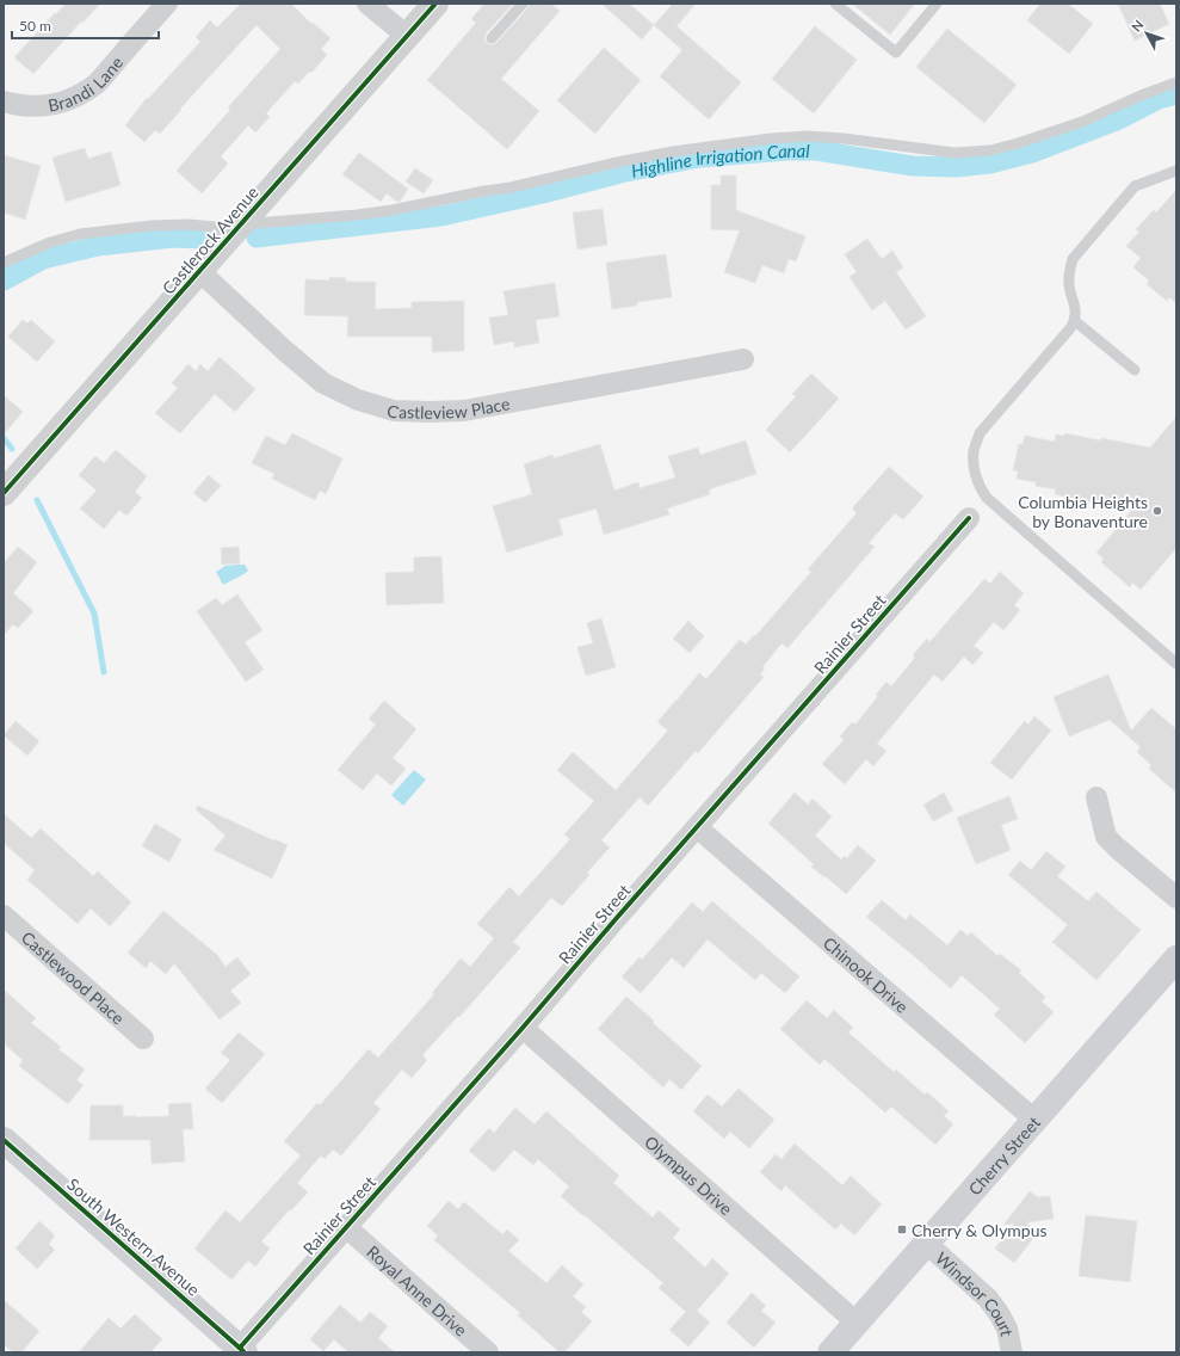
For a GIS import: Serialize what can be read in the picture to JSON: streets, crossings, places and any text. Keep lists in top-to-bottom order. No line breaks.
{"streets":{"main road":["Cherry Street","South Western Avenue"],"street":["Brandi Lane","Castlerock Avenue","Castleview Place","Rainier Street","Chinook Drive","Castlewood Place","Olympus Drive","Royal Anne Drive","Windsor Court"]},"crossings":[["Castlerock Avenue","Castleview Place"],["Rainier Street","Chinook Drive"],["Rainier Street","Olympus Drive"],["Rainier Street","South Western Avenue"],["Rainier Street","Royal Anne Drive"],["Chinook Drive","Cherry Street"],["Cherry Street","Olympus Drive"],["Cherry Street","Windsor Court"]],"water":["Highline Irrigation Canal"],"places":{"other":["Columbia Heights by Bonaventure"],"transit":["Cherry & Olympus"]},"scale_bar":"50 m","north":"top left"}
